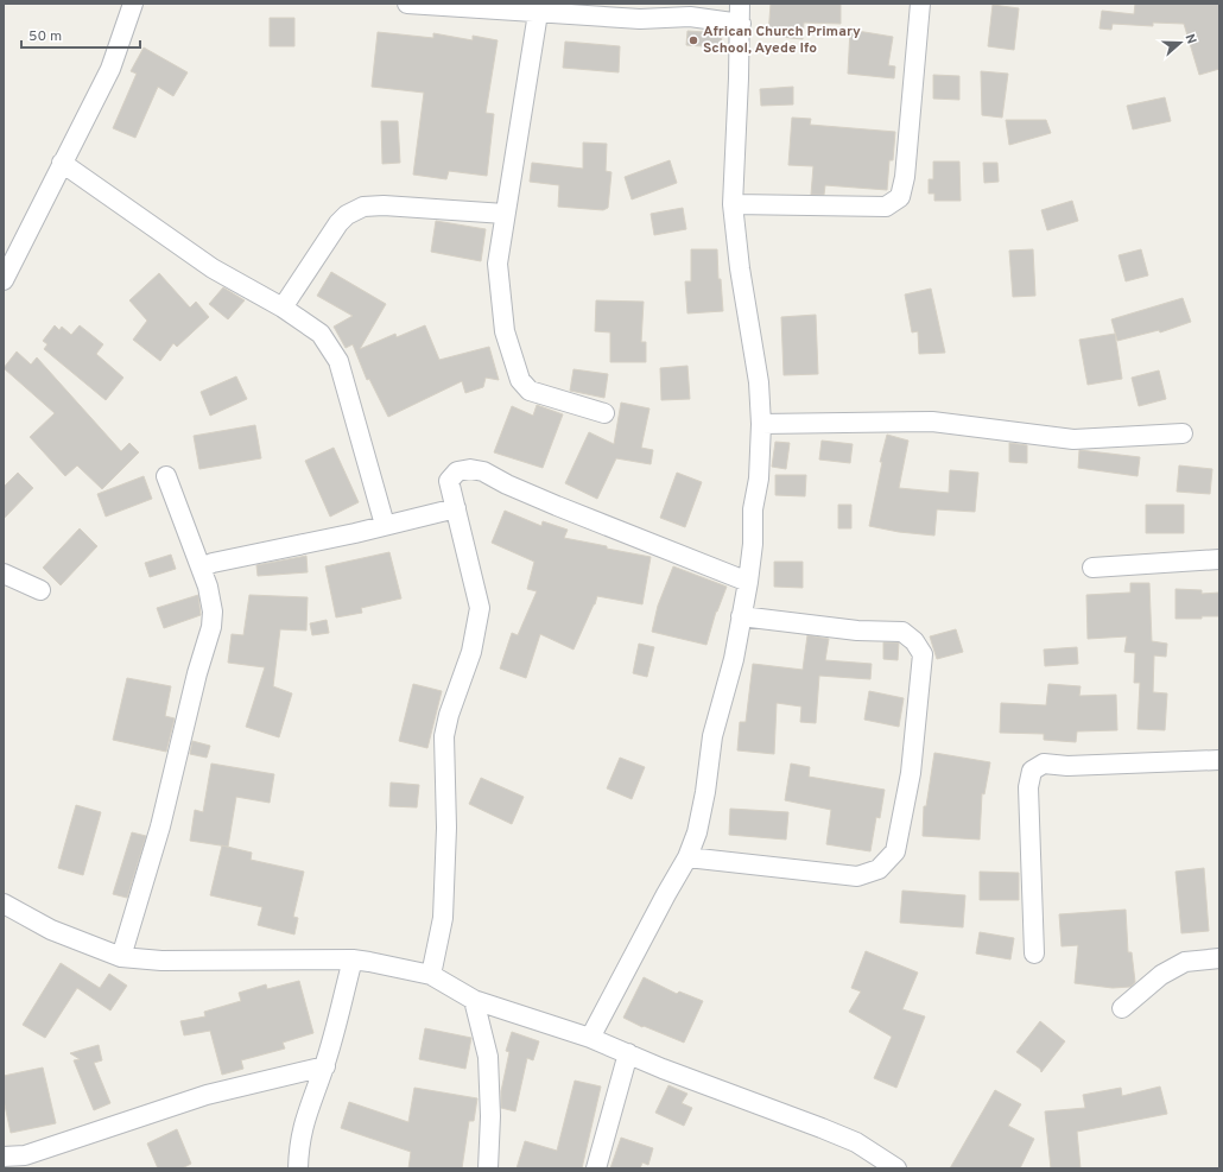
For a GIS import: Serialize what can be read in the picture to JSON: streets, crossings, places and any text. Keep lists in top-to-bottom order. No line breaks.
{"places":["African Church Primary School, Ayede Ifo"],"scale_bar":"50 m","north":"right"}
